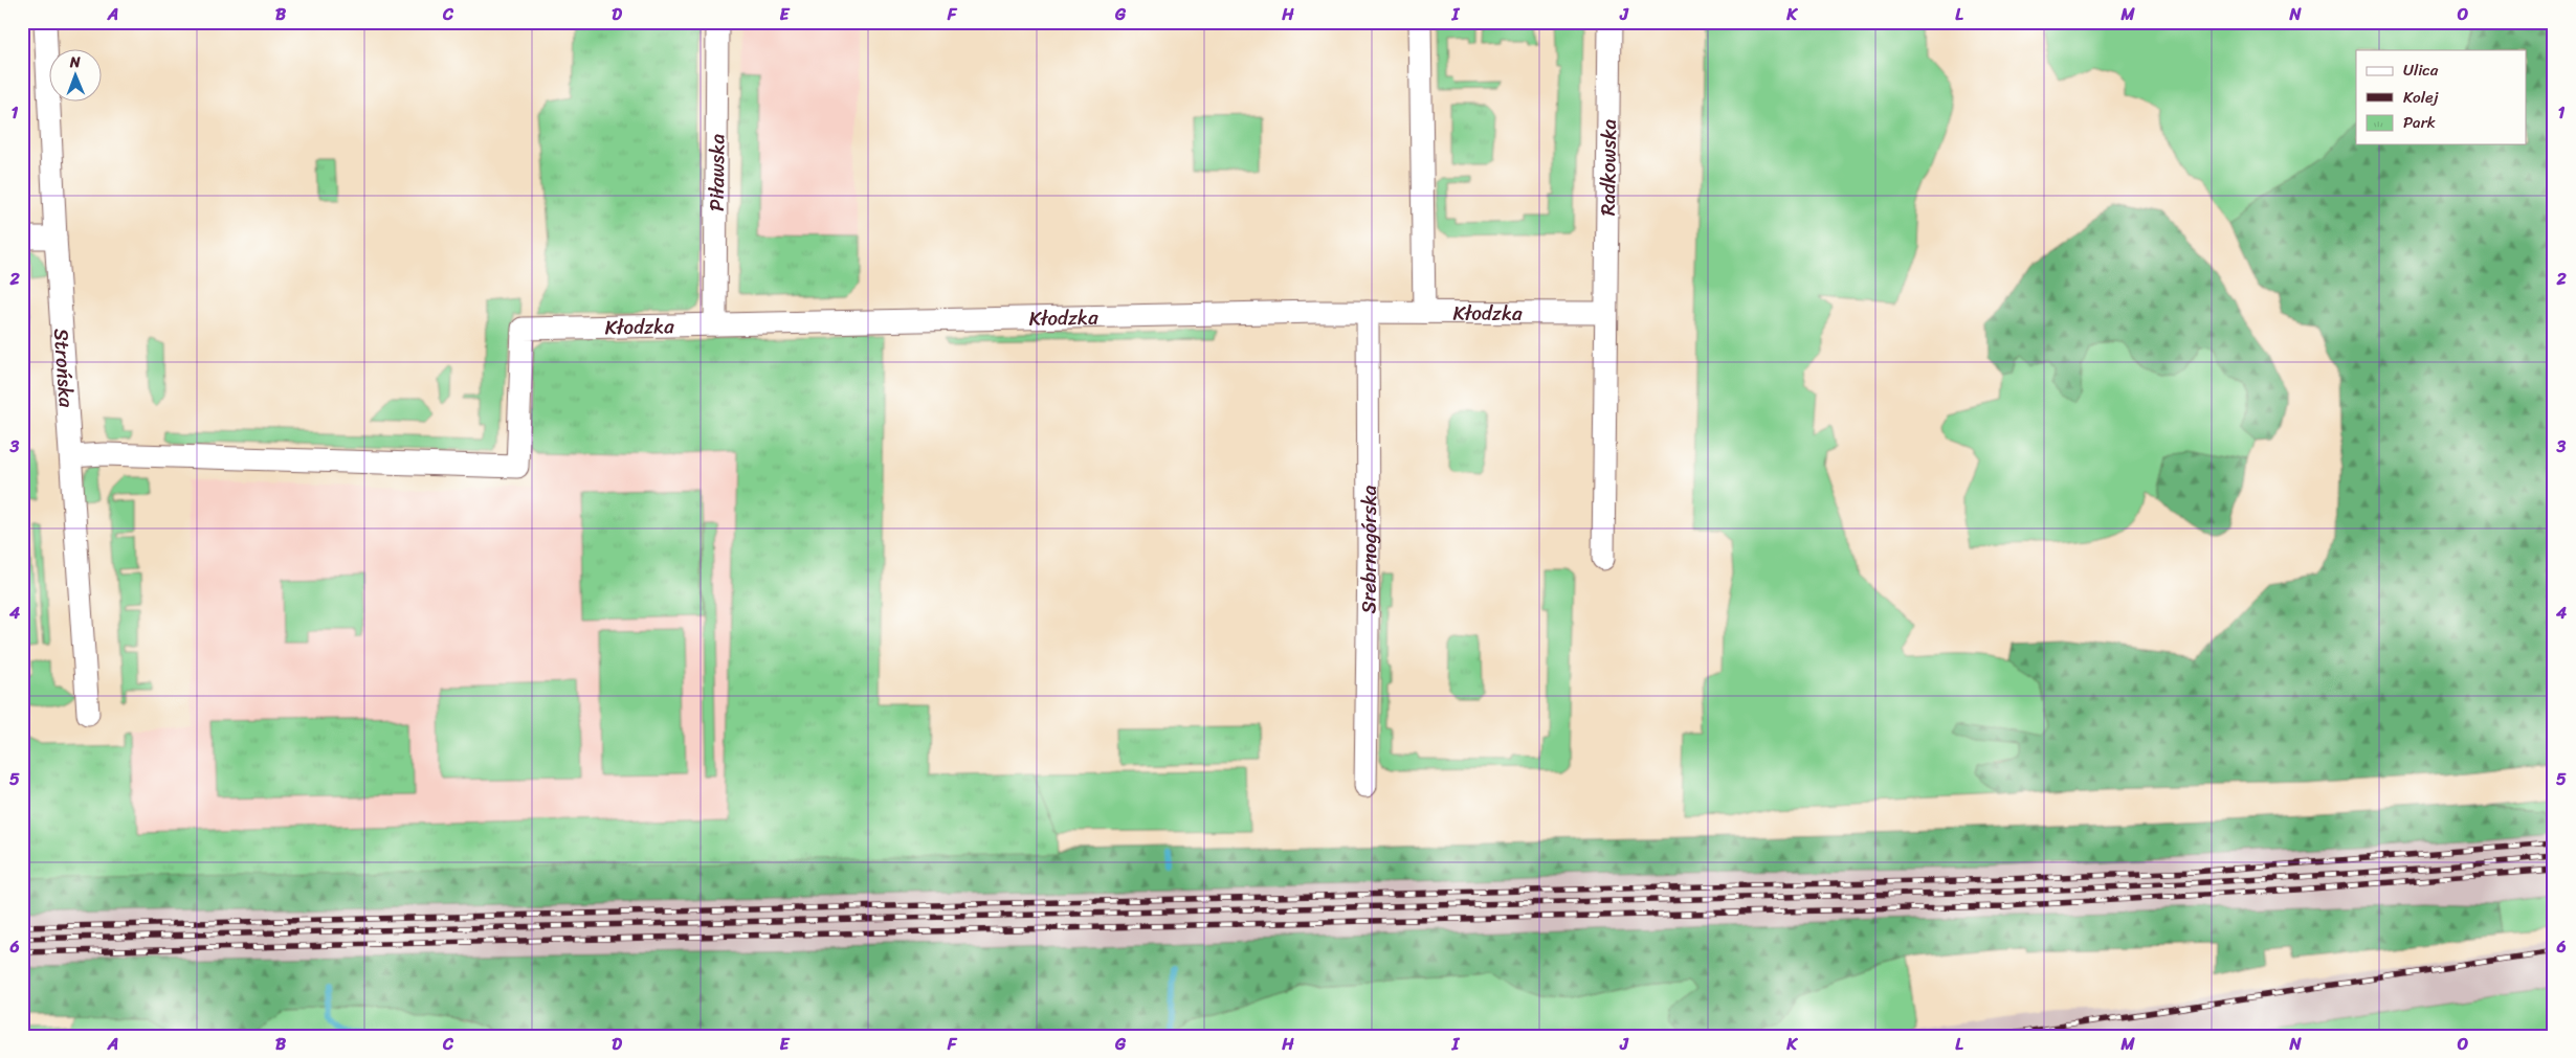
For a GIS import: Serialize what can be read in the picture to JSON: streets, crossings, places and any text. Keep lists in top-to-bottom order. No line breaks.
{"streets":{"street":["Radkowska","Piławska","Kłodzka","Strońska","Srebrnogórska"]},"crossings":[["Radkowska","Kłodzka"],["Piławska","Kłodzka"],["Kłodzka","Strońska"],["Kłodzka","Srebrnogórska"]],"legend":["Ulica","Kolej","Park"],"north":"top","grid":{"columns":["A","B","C","D","E","F","G","H","I","J","K","L","M","N","O"],"rows":["1","2","3","4","5","6"]}}
